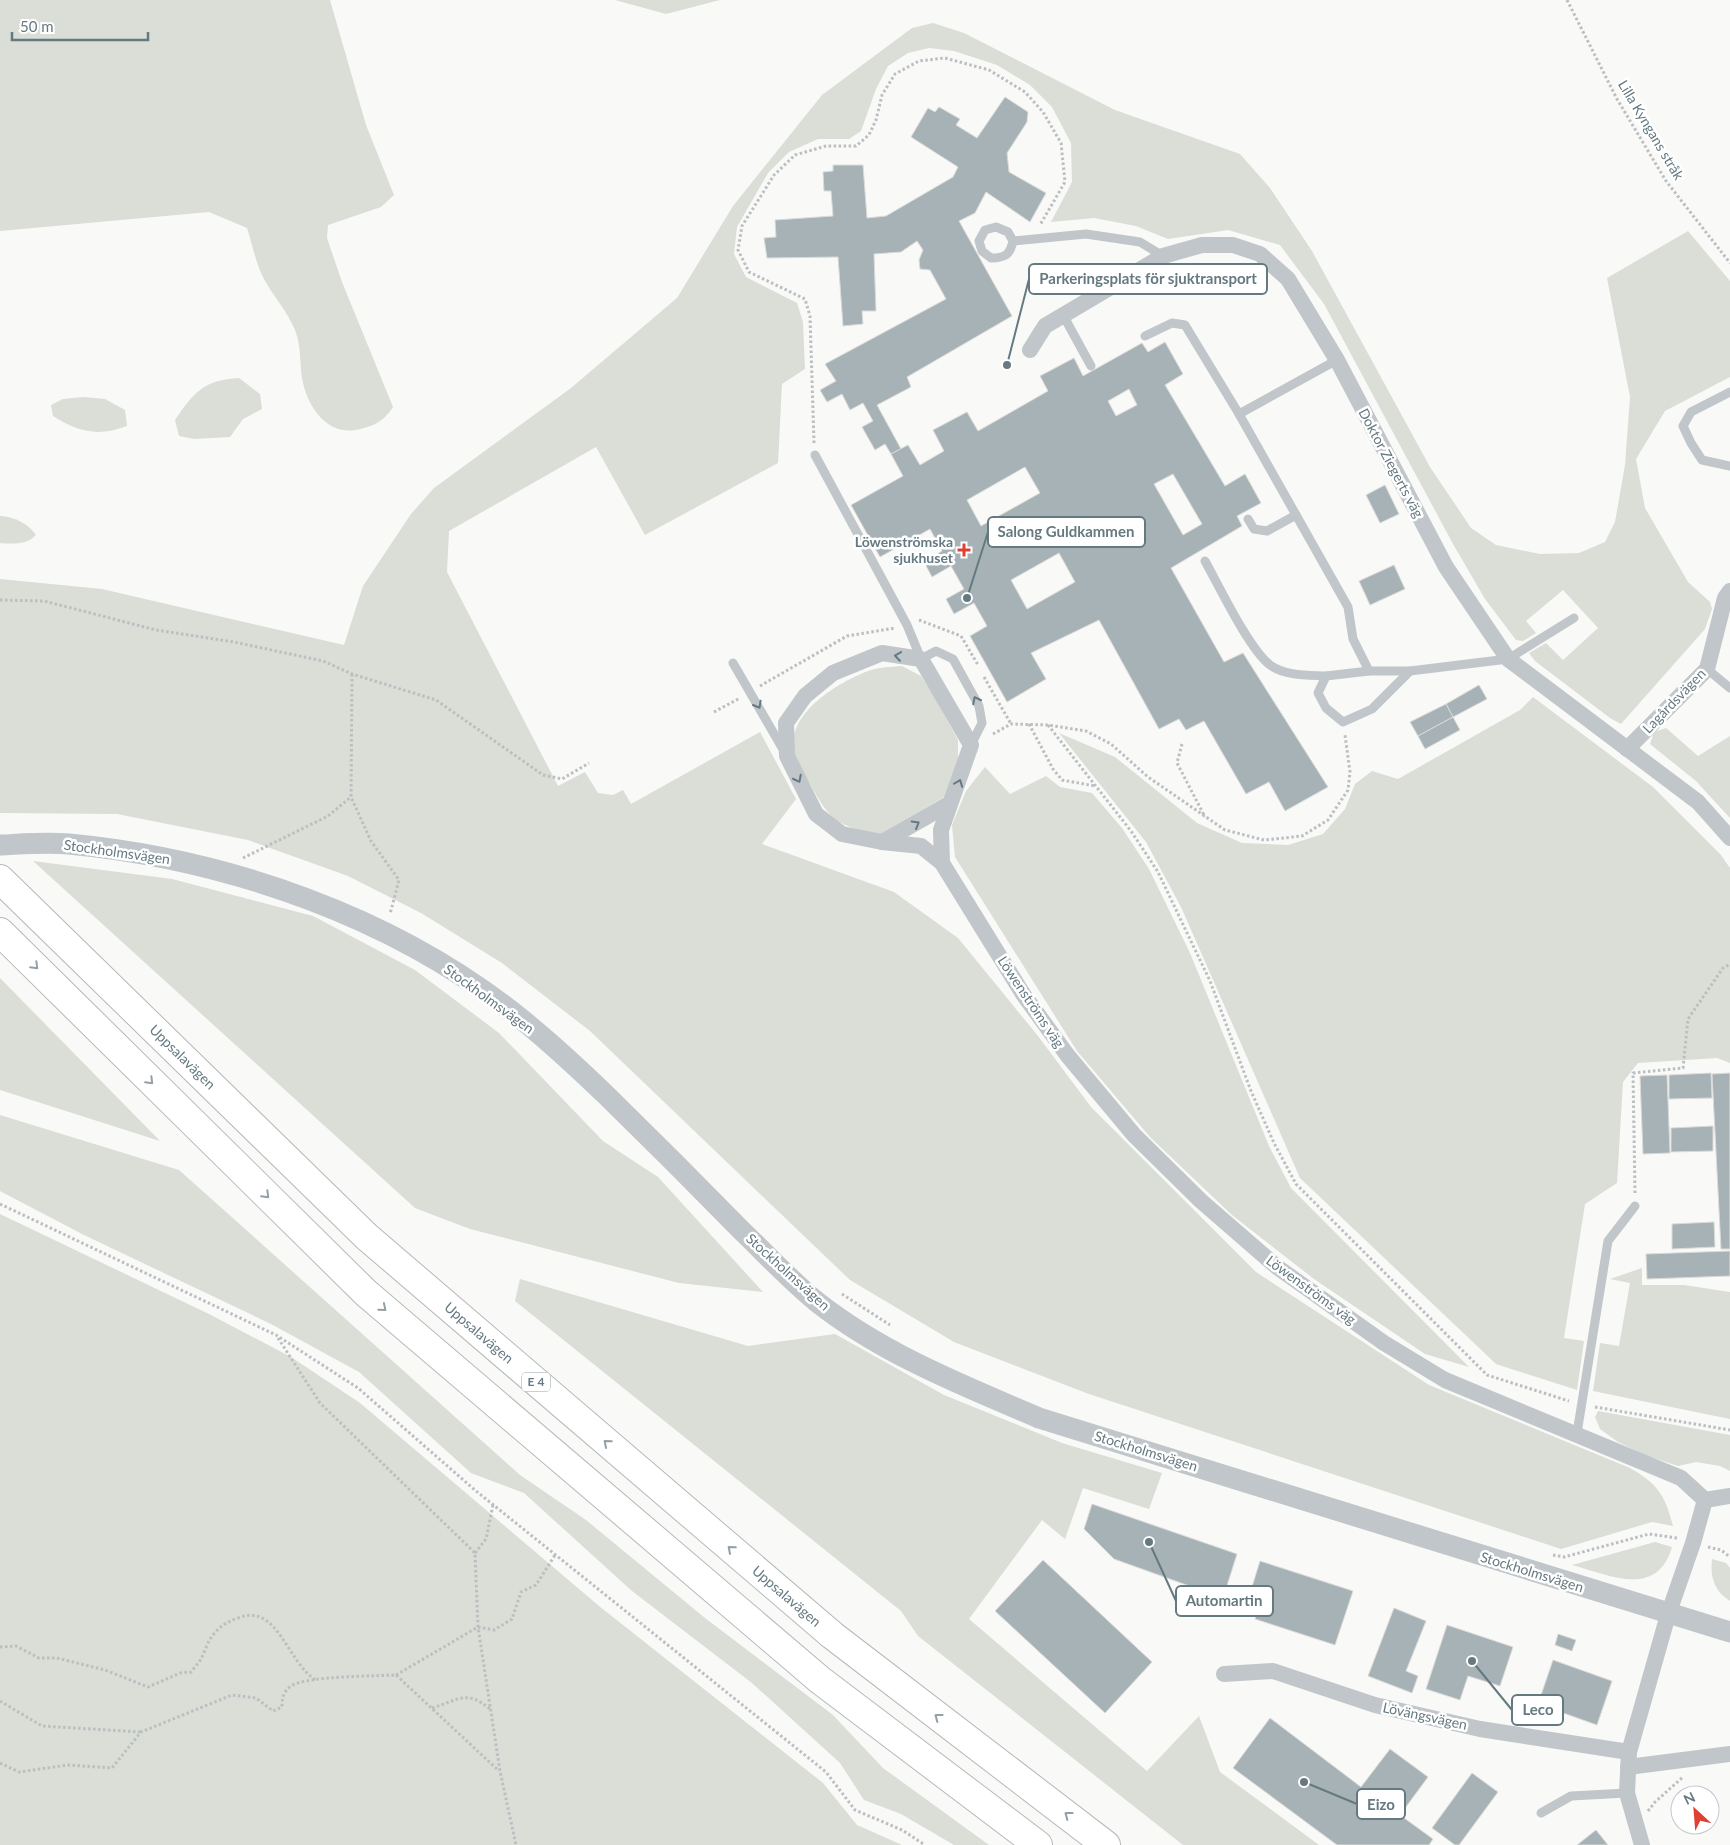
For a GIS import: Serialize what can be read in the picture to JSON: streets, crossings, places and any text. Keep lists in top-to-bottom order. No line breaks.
{"streets":{"highway":["Uppsalavägen","E 4"],"street":["Doktor Ziegerts väg","Lagårdsvägen","Stockholmsvägen","Löwenströms väg","Lövängsvägen"],"path":["Lilla Kyngans stråk"]},"crossings":[["Doktor Ziegerts väg","Lagårdsvägen"]],"places":{"other":["Parkeringsplats för sjuktransport","Salong Guldkammen","Automartin","Leco","Eizo"],"health":["Löwenströmska sjukhuset"]},"scale_bar":"50 m","north":"top left"}
